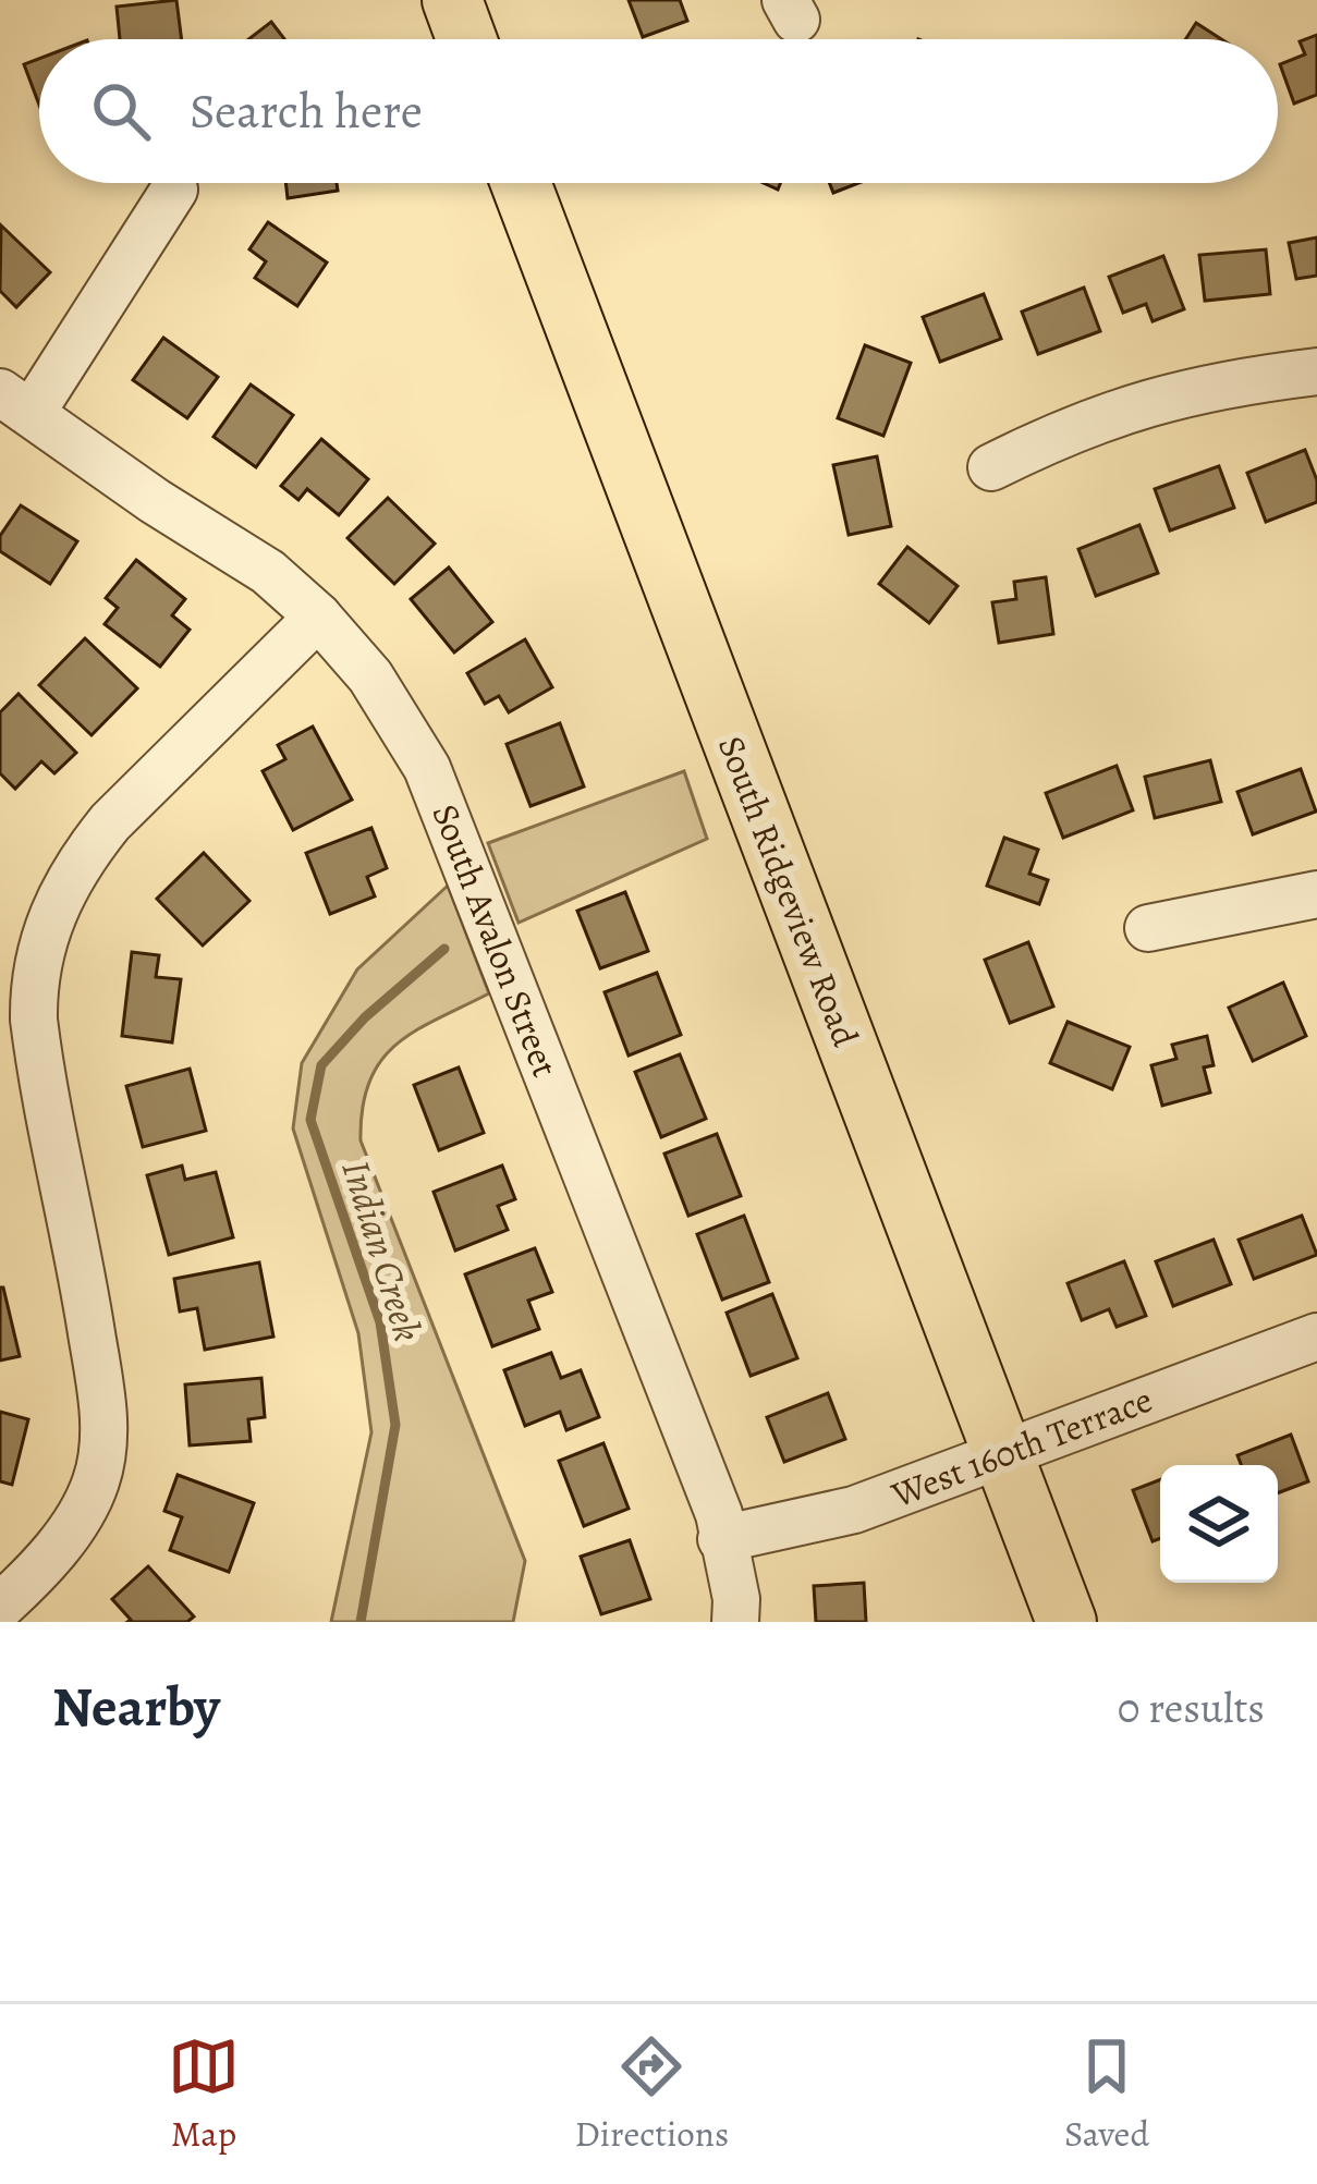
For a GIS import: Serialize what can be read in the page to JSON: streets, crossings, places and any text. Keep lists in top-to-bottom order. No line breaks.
{"streets":{"main road":["South Ridgeview Road"],"street":["South Avalon Street","West 160th Terrace"]},"crossings":[["South Ridgeview Road","West 160th Terrace"],["South Avalon Street","West 160th Terrace"]],"water":["Indian Creek"],"page":{"search":"Search here","heading":["Nearby","0 results"],"nav":["Map","Directions","Saved"]}}
